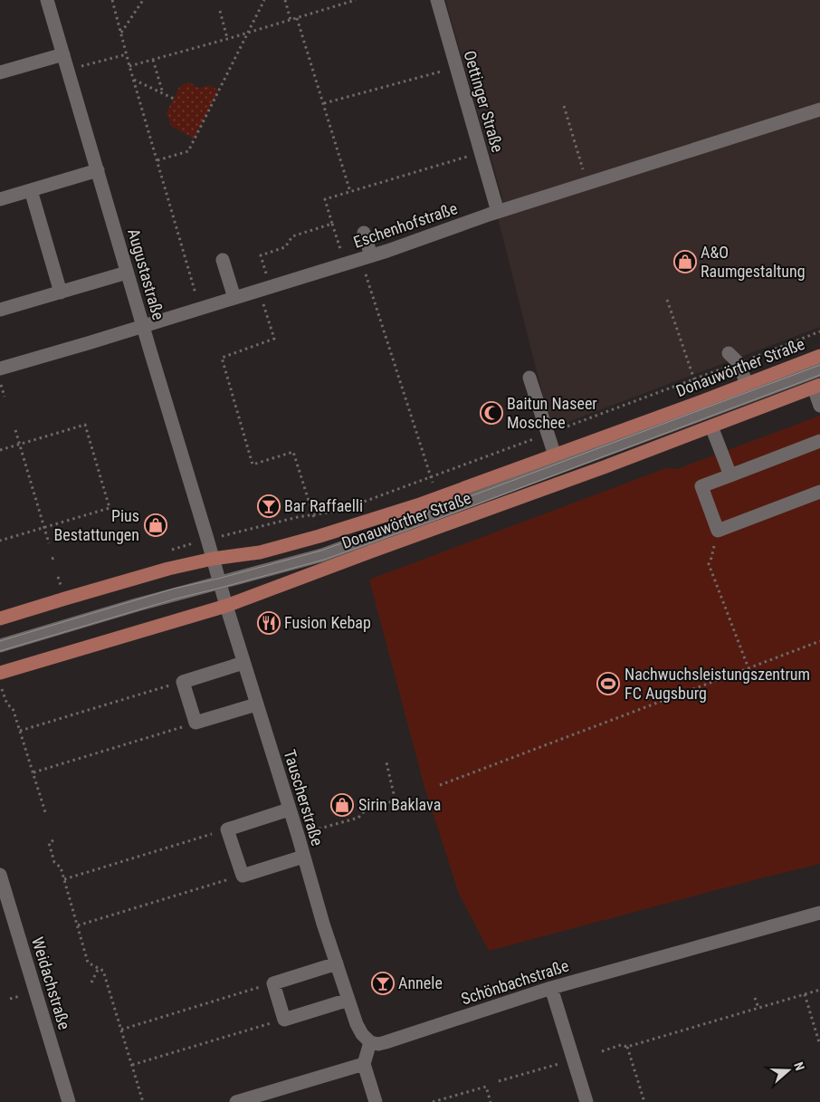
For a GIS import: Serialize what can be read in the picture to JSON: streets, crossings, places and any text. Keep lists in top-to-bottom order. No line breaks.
{"streets":{"main road":["Donauwörther Straße"],"street":["Oettinger Straße","Eschenhofstraße","Augustastraße","Tauscherstraße","Schönbachstraße","Weidachstraße"]},"crossings":[["Oettinger Straße","Eschenhofstraße"],["Eschenhofstraße","Augustastraße"],["Augustastraße","Donauwörther Straße"],["Augustastraße","Tauscherstraße"],["Donauwörther Straße","Tauscherstraße"],["Tauscherstraße","Schönbachstraße"]],"places":{"shop":["A&O Raumgestaltung","Pius Bestattungen","Sirin Baklava"],"mosque":["Baitun Naseer Moschee"],"bar":["Bar Raffaelli","Annele"],"restaurant":["Fusion Kebap"],"sports":["Nachwuchsleistungszentrum FC Augsburg"]},"north":"right"}
